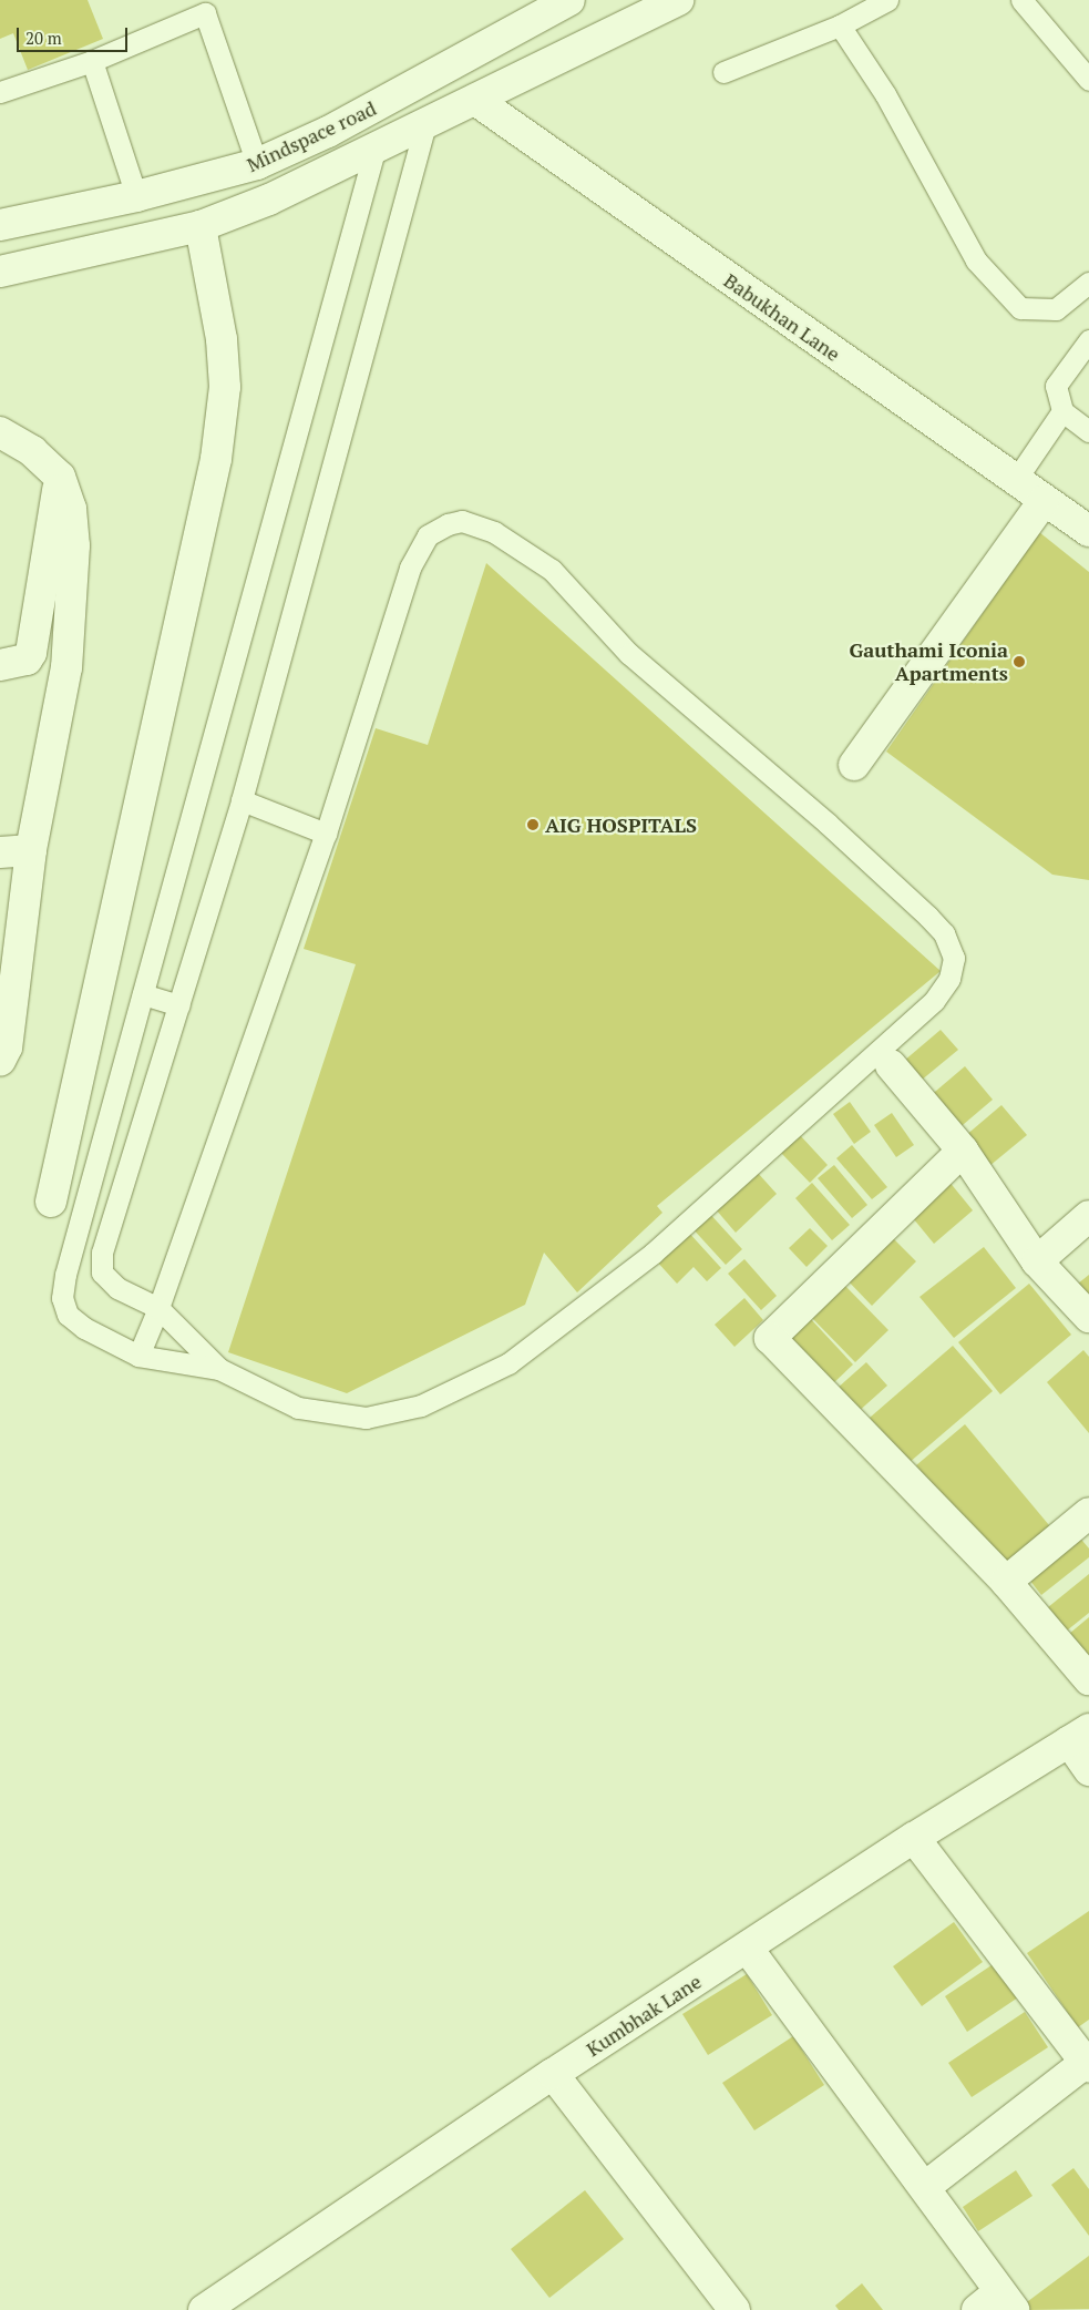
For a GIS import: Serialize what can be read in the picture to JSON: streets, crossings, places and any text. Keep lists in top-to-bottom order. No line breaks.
{"streets":{"street":["Mindspace road","Babukhan Lane","Kumbhak Lane"]},"places":["Gauthami Iconia Apartments","AIG HOSPITALS"],"scale_bar":"20 m"}
